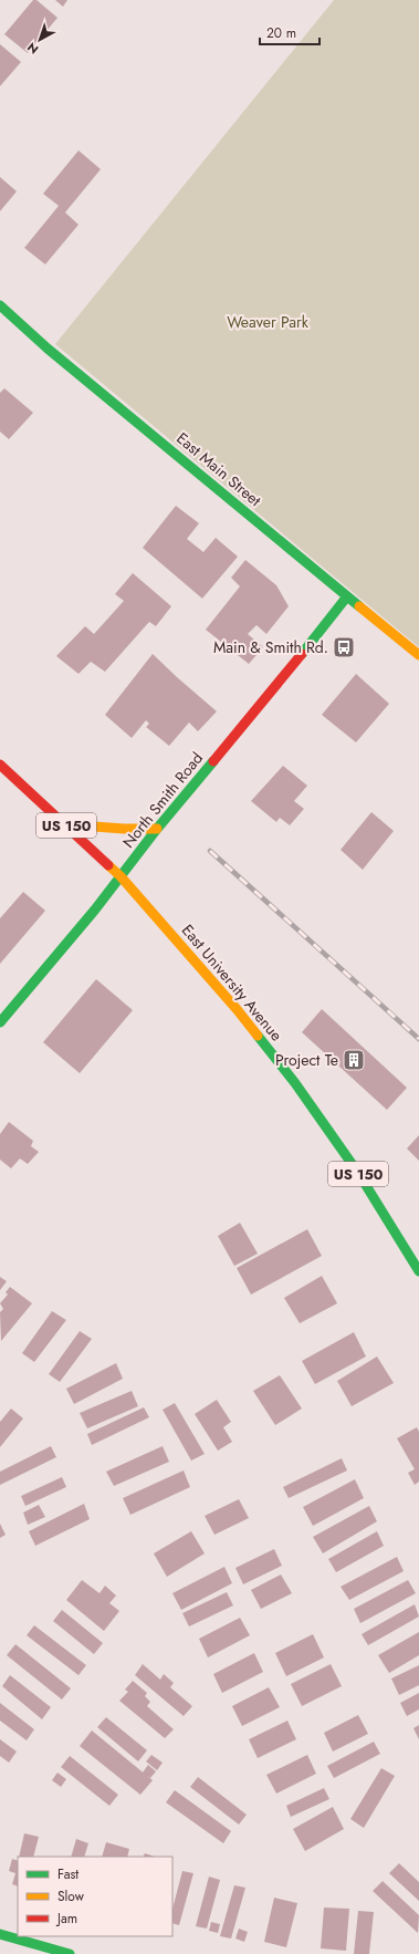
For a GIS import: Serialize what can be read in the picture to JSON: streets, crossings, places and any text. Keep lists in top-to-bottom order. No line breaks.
{"streets":{"main road":["East Main Street","North Smith Road","US 150","East University Avenue"]},"crossings":[["East Main Street","North Smith Road"],["North Smith Road","East University Avenue"]],"parks":["Weaver Park"],"places":{"bus stop":["Main & Smith Rd."],"building":["Project Te"]},"legend":["Fast","Slow","Jam"],"scale_bar":"20 m","north":"bottom left"}
